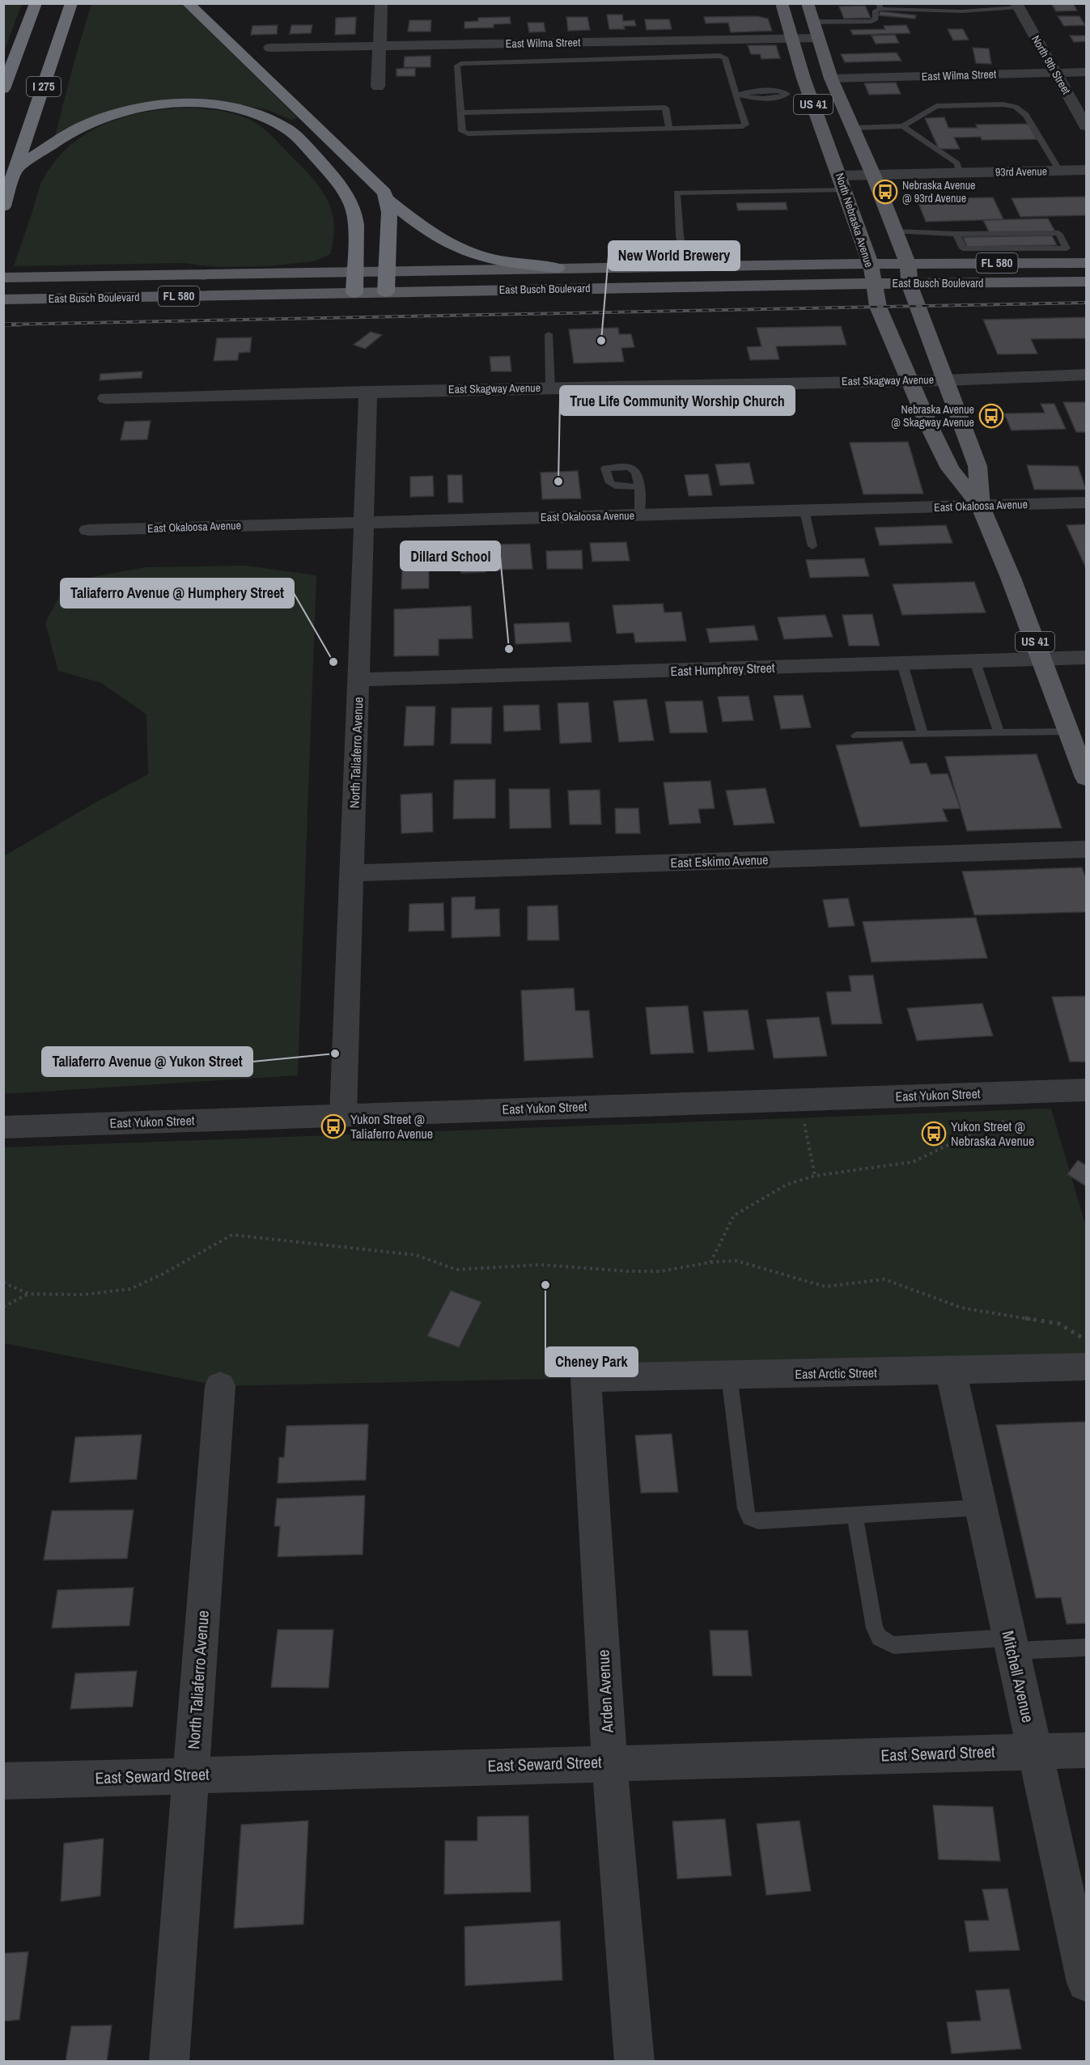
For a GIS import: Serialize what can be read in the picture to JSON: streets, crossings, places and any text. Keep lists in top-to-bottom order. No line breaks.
{"streets":{"highway":["I 275"],"main road":["US 41","North Nebraska Avenue","FL 580","East Busch Boulevard"],"street":["East Wilma Street","North 9th Street","93rd Avenue","East Skagway Avenue","East Okaloosa Avenue","East Humphrey Street","North Taliaferro Avenue","East Eskimo Avenue","East Yukon Street","East Arctic Street","Mitchell Avenue","Arden Avenue","East Seward Street"]},"crossings":[["East Wilma Street","North 9th Street"],["East Wilma Street","North Nebraska Avenue"],["93rd Avenue","North Nebraska Avenue"],["North Nebraska Avenue","East Busch Boulevard"],["North Nebraska Avenue","East Skagway Avenue"],["North Nebraska Avenue","East Okaloosa Avenue"],["North Nebraska Avenue","East Humphrey Street"],["East Skagway Avenue","North Taliaferro Avenue"],["East Okaloosa Avenue","North Taliaferro Avenue"],["East Humphrey Street","North Taliaferro Avenue"],["North Taliaferro Avenue","East Eskimo Avenue"],["North Taliaferro Avenue","East Yukon Street"],["North Taliaferro Avenue","East Seward Street"],["East Arctic Street","Mitchell Avenue"],["East Arctic Street","Arden Avenue"],["Mitchell Avenue","East Seward Street"],["Arden Avenue","East Seward Street"]],"places":{"bus stop":["Nebraska Avenue @ 93rd Avenue","Nebraska Avenue @ Skagway Avenue","Yukon Street @ Taliaferro Avenue","Yukon Street @ Nebraska Avenue"],"other":["New World Brewery","True Life Community Worship Church","Dillard School","Taliaferro Avenue @ Humphery Street","Taliaferro Avenue @ Yukon Street","Cheney Park"]}}
